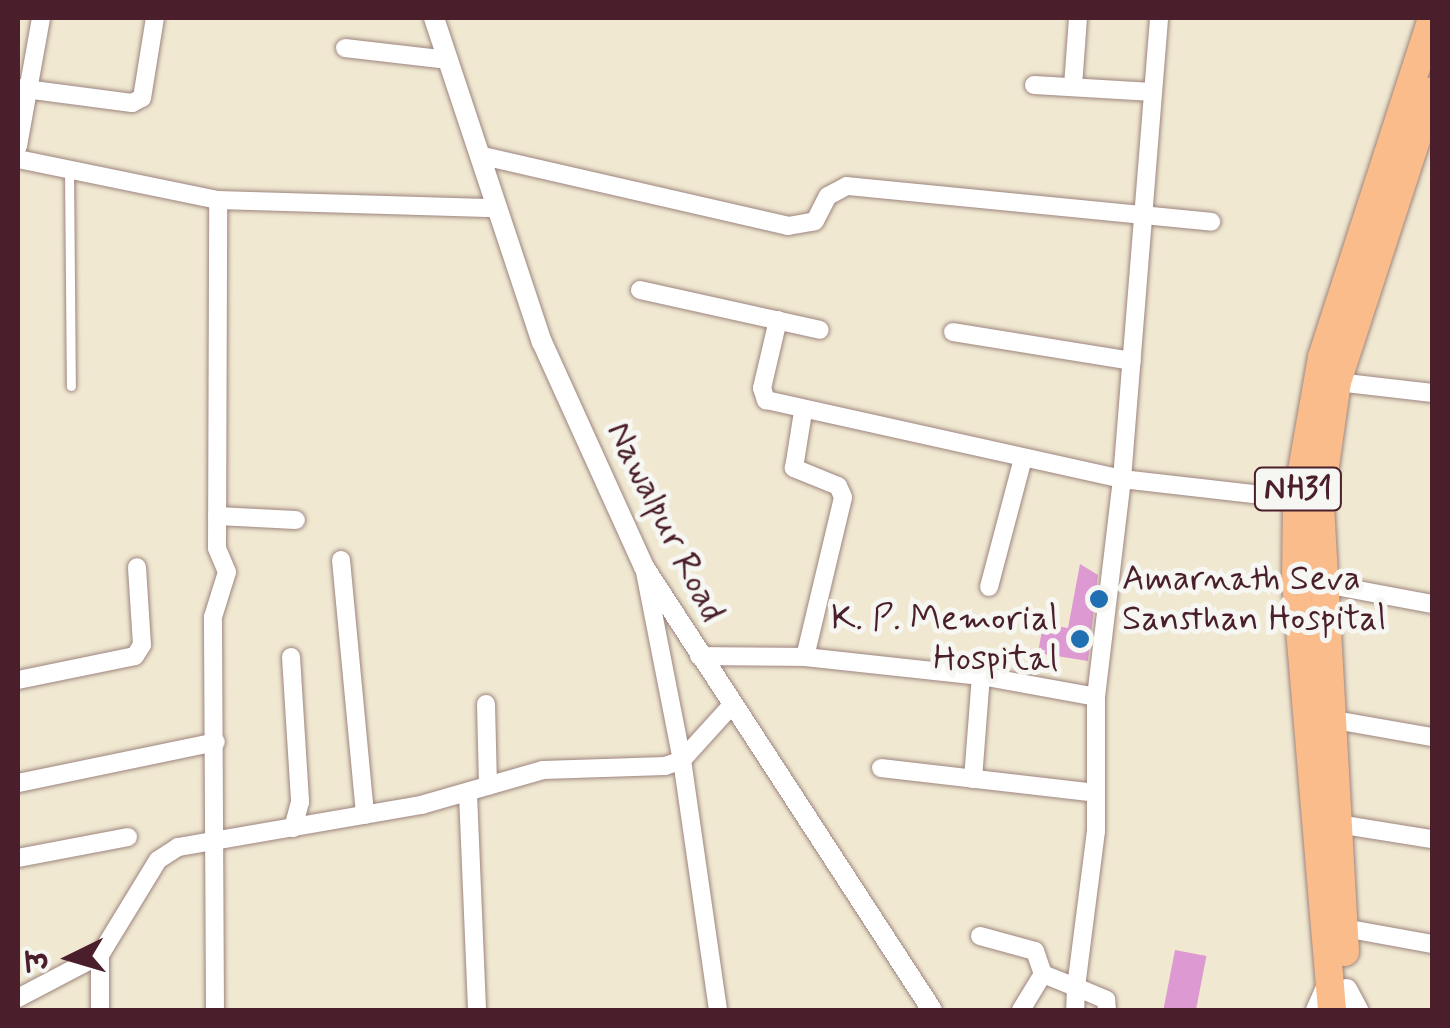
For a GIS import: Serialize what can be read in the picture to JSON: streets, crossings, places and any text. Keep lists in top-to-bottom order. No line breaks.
{"streets":{"highway":["NH31"],"street":["Nawalpur Road"]},"places":["Amarnath Seva Sansthan Hospital","K. P. Memorial Hospital"],"north":"left"}
